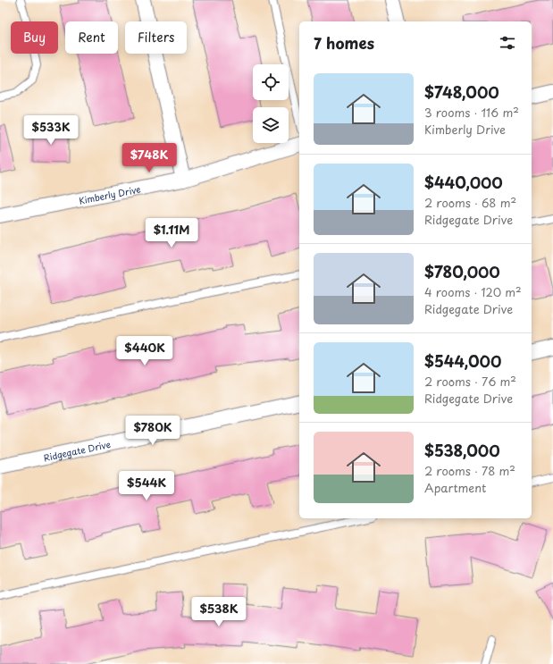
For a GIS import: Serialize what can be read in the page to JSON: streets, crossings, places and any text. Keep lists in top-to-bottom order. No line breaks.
{"streets":{"street":["Kimberly Drive","Ridgegate Drive"]},"page":{"chip":["Buy","Rent","Filters"],"heading":"7 homes","list":[{"name":"$748,000","note":"3 rooms · 116 m² · Kimberly Drive"},{"name":"$440,000","note":"2 rooms · 68 m² · Ridgegate Drive"},{"name":"$780,000","note":"4 rooms · 120 m² · Ridgegate Drive"},{"name":"$544,000","note":"2 rooms · 76 m² · Ridgegate Drive"},{"name":"$538,000","note":"2 rooms · 78 m² · Apartment"}],"price":["$533K","$748K","$1.11M","$440K","$780K","$544K","$538K"]}}
